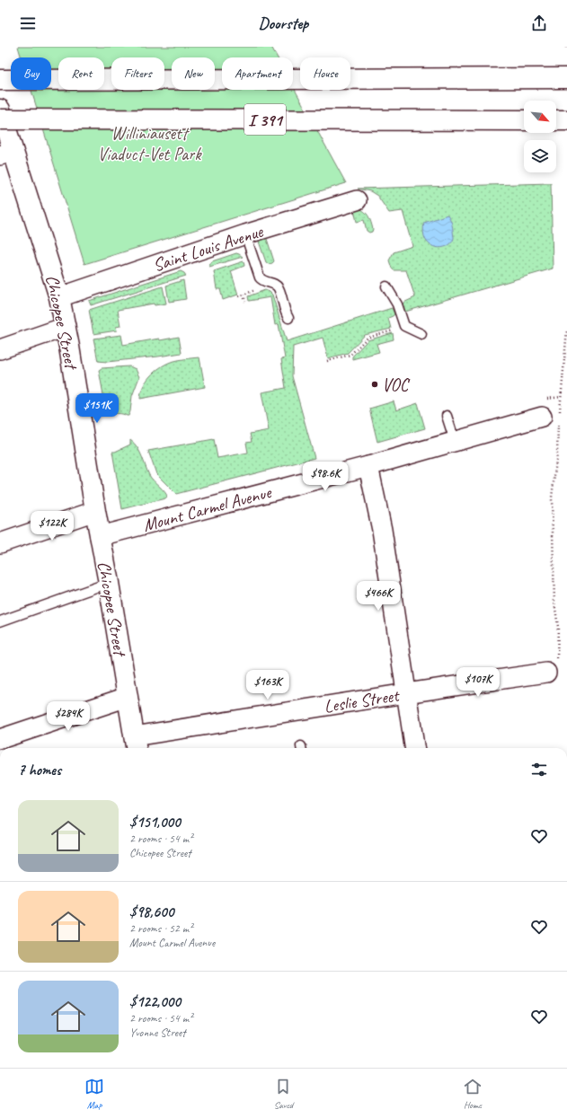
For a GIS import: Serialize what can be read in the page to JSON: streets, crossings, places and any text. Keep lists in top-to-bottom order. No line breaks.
{"streets":{"main road":["I 391","Chicopee Street"],"street":["Saint Louis Avenue","Mount Carmel Avenue","Leslie Street"]},"crossings":[["Saint Louis Avenue","Chicopee Street"],["Chicopee Street","Mount Carmel Avenue"],["Chicopee Street","Leslie Street"]],"parks":["Williniausett Viaduct-Vet Park"],"places":["VOC"],"north":"bottom right","page":{"header":"Doorstep","chip":["Buy","Rent","Filters","New","Apartment","House"],"price":["$151K","$98.6K","$122K","$466K","$107K","$163K","$284K"],"heading":"7 homes","list":[{"name":"$151,000","note":"2 rooms · 54 m² · Chicopee Street"},{"name":"$98,600","note":"2 rooms · 52 m² · Mount Carmel Avenue"},{"name":"$122,000","note":"2 rooms · 54 m² · Yvonne Street"}],"tabs":["Map","Saved","Home"]}}
